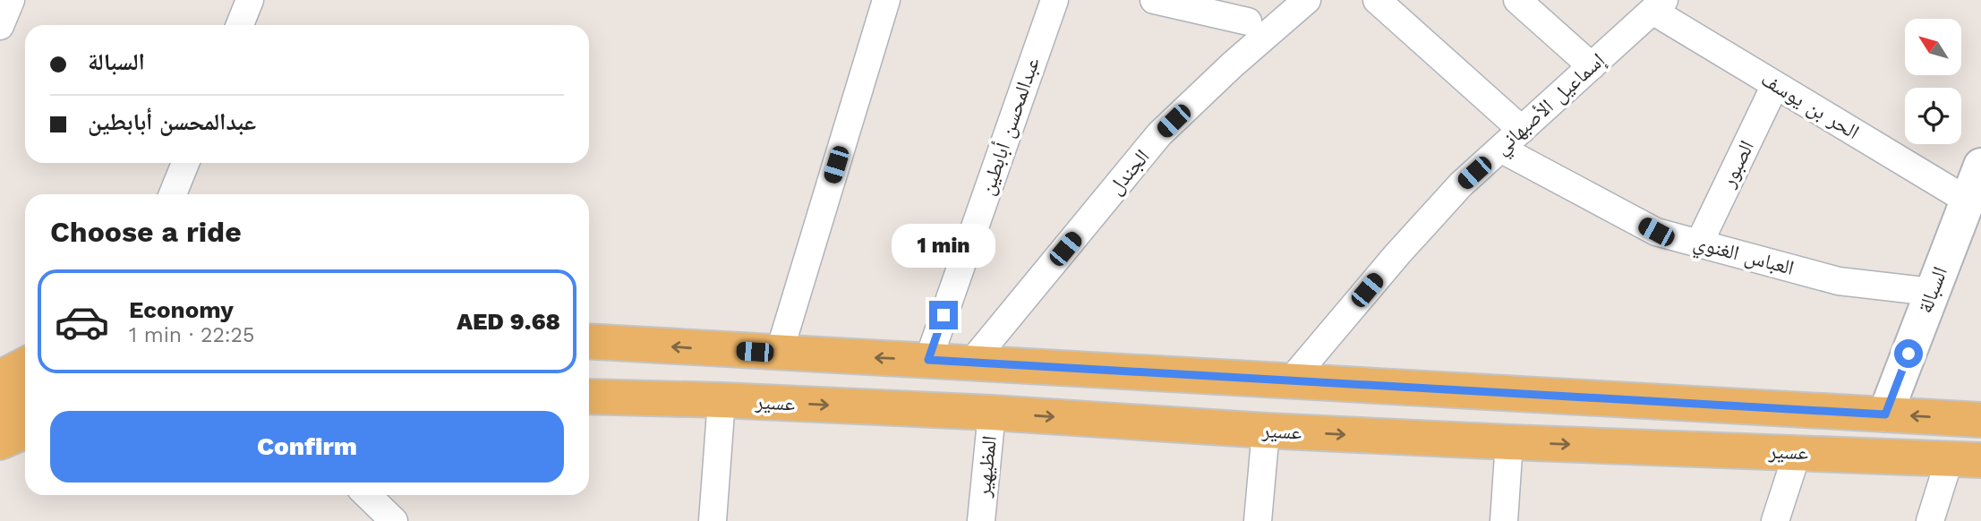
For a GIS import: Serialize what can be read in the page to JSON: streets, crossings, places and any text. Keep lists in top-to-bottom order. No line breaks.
{"streets":{"main road":["السبالة","عسير"],"street":["إسماعيل الأصبهاني","الحر بن يوسف","عبدالمحسن أبابطين","الصبور","الجندل","العباس الغنوي","المظيهير"]},"crossings":[["إسماعيل الأصبهاني","الحر بن يوسف"],["إسماعيل الأصبهاني","العباس الغنوي"],["الحر بن يوسف","الصبور"],["الحر بن يوسف","السبالة"],["الصبور","العباس الغنوي"],["العباس الغنوي","السبالة"],["عسير","المظيهير"]],"north":"top left","page":{"banner":["السبالة","عبدالمحسن أبابطين"],"heading":"Choose a ride","bubble":"1 min","list":[{"name":"Economy","note":"1 min · 22:25","value":"AED 9.68"}],"buttons":"Confirm"}}
